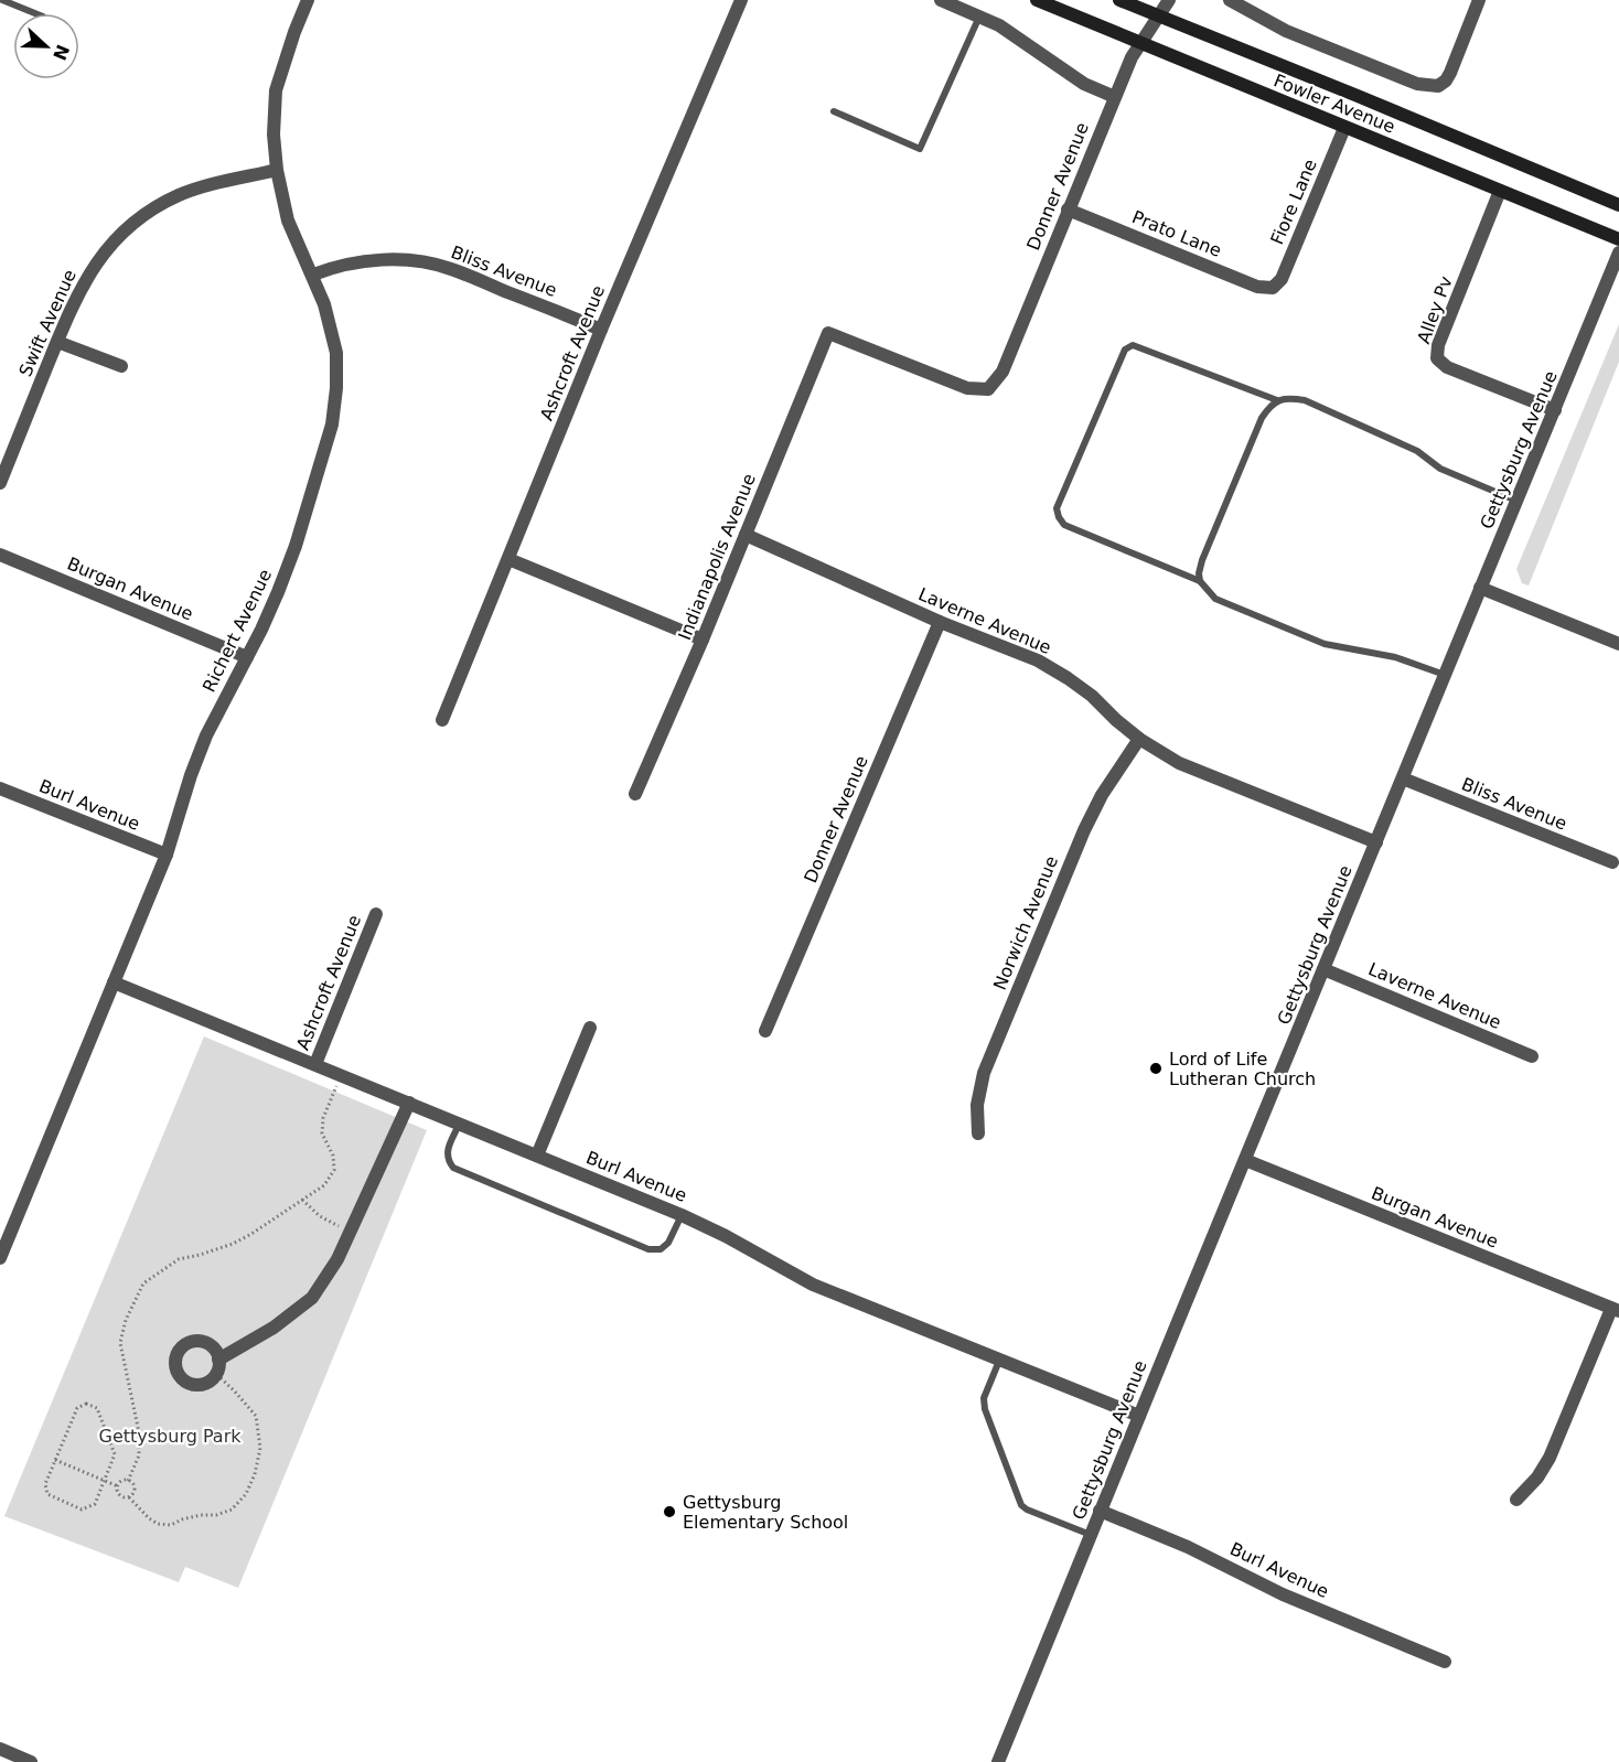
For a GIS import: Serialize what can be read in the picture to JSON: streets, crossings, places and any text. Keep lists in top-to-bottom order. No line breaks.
{"streets":{"main road":["Fowler Avenue"],"street":["Donner Avenue","Fiore Lane","Prato Lane","Bliss Avenue","Alley Pv","Swift Avenue","Ashcroft Avenue","Gettysburg Avenue","Indianapolis Avenue","Burgan Avenue","Laverne Avenue","Richert Avenue","Burl Avenue","Norwich Avenue"]},"crossings":[["Fowler Avenue","Donner Avenue"],["Fowler Avenue","Fiore Lane"],["Fowler Avenue","Alley Pv"],["Donner Avenue","Prato Lane"],["Donner Avenue","Indianapolis Avenue"],["Donner Avenue","Laverne Avenue"],["Fiore Lane","Prato Lane"],["Bliss Avenue","Ashcroft Avenue"],["Bliss Avenue","Gettysburg Avenue"],["Bliss Avenue","Richert Avenue"],["Alley Pv","Gettysburg Avenue"],["Swift Avenue","Richert Avenue"],["Ashcroft Avenue","Burl Avenue"],["Gettysburg Avenue","Burgan Avenue"],["Gettysburg Avenue","Laverne Avenue"],["Gettysburg Avenue","Burl Avenue"],["Indianapolis Avenue","Laverne Avenue"],["Burgan Avenue","Richert Avenue"],["Laverne Avenue","Norwich Avenue"],["Richert Avenue","Burl Avenue"]],"parks":["Gettysburg Park"],"places":["Lord of Life Lutheran Church","Gettysburg Elementary School"],"north":"right"}
